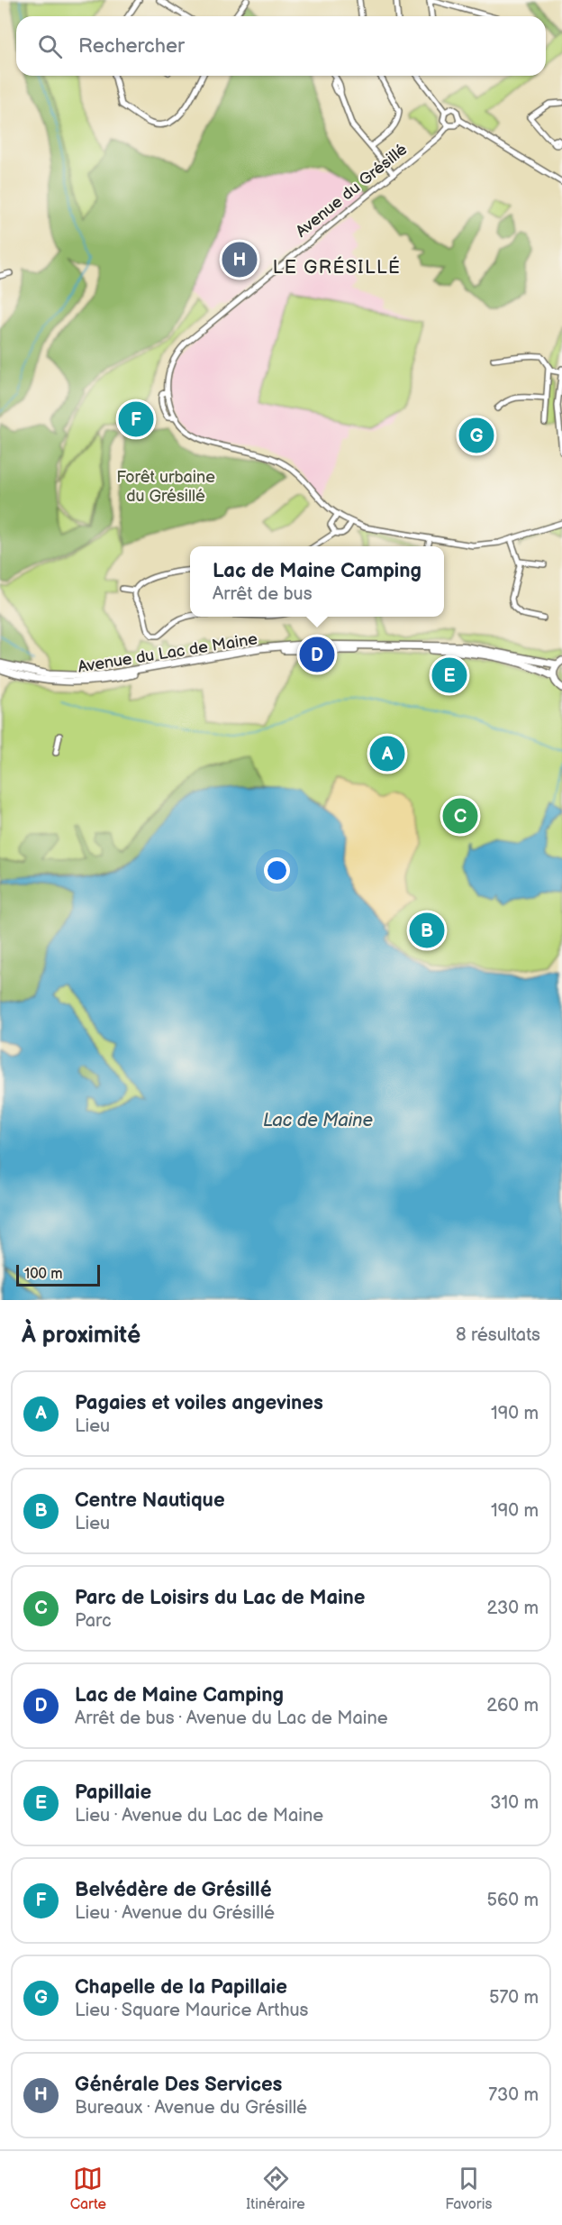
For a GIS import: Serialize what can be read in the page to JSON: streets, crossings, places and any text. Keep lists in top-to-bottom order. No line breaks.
{"streets":{"street":["Avenue du Grésillé","Avenue du Lac de Maine"]},"districts":["LE GRÉSILLÉ"],"water":["Lac de Maine"],"parks":["Forêt urbaine du Grésillé"],"scale_bar":"100 m","page":{"search":"Rechercher","pins":["H","F","G","D","E","A","C","B"],"popup":["Lac de Maine Camping","Arrêt de bus"],"scale":"100 m","heading":["À proximité","8 résultats"],"list":[{"mark":"A","name":"Pagaies et voiles angevines","note":"Lieu","value":"190 m"},{"mark":"B","name":"Centre Nautique","note":"Lieu","value":"190 m"},{"mark":"C","name":"Parc de Loisirs du Lac de Maine","note":"Parc","value":"230 m"},{"mark":"D","name":"Lac de Maine Camping","note":"Arrêt de bus · Avenue du Lac de Maine","value":"260 m"},{"mark":"E","name":"Papillaie","note":"Lieu · Avenue du Lac de Maine","value":"310 m"},{"mark":"F","name":"Belvédère de Grésillé","note":"Lieu · Avenue du Grésillé","value":"560 m"},{"mark":"G","name":"Chapelle de la Papillaie","note":"Lieu · Square Maurice Arthus","value":"570 m"},{"mark":"H","name":"Générale Des Services","note":"Bureaux · Avenue du Grésillé","value":"730 m"}],"nav":["Carte","Itinéraire","Favoris"]}}
